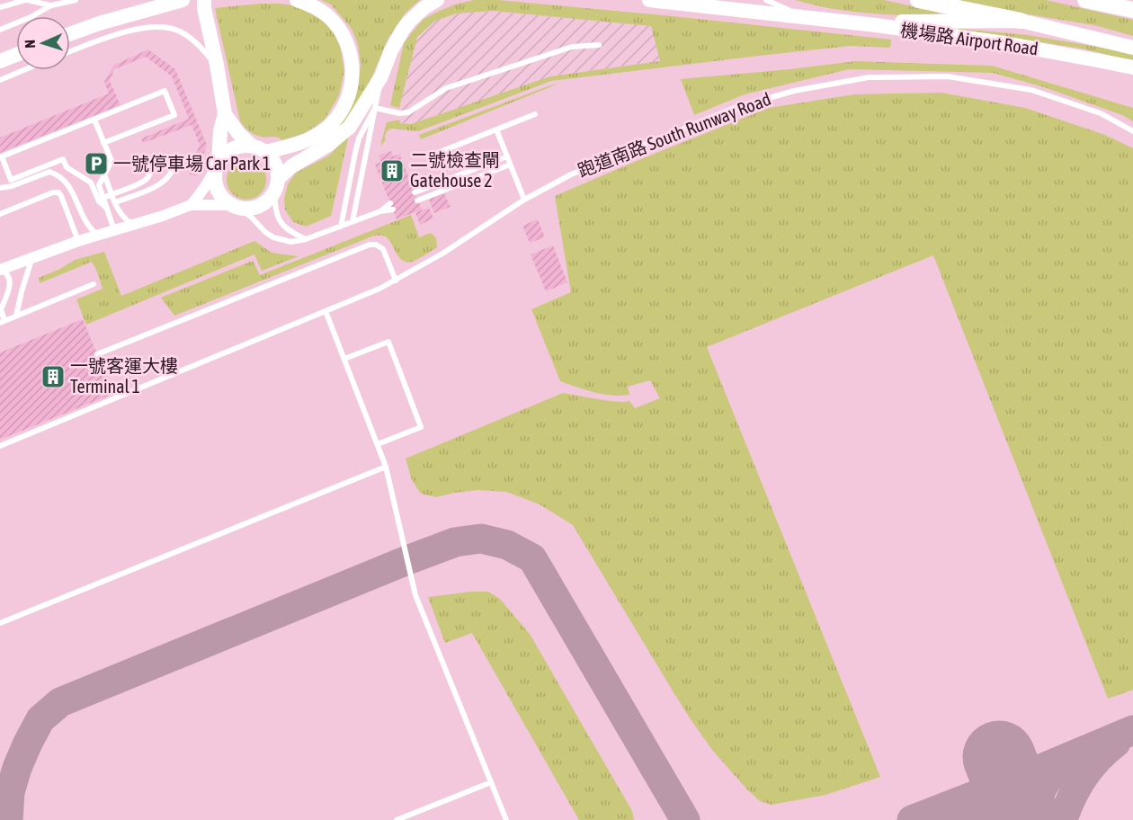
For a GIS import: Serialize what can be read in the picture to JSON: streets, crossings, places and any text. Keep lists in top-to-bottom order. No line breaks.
{"streets":{"street":["機場路 Airport Road"],"lane":["跑道南路 South Runway Road"]},"places":{"parking":["一號停車場 Car Park 1"],"building":["二號檢查閘 Gatehouse 2","一號客運大樓 Terminal 1"]},"north":"left"}
